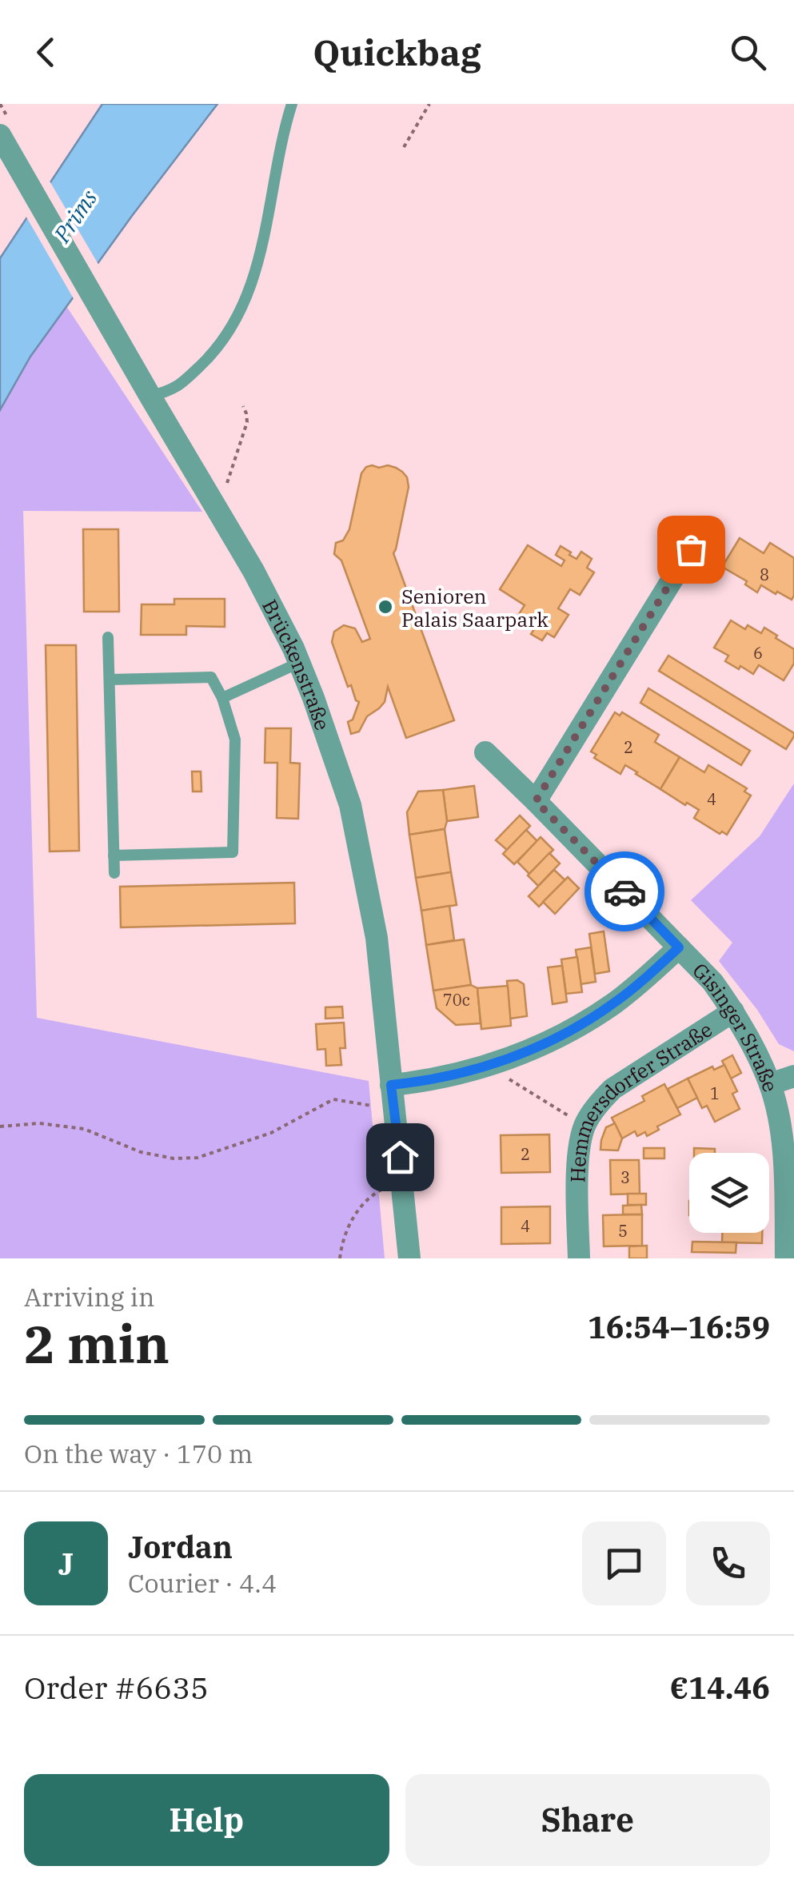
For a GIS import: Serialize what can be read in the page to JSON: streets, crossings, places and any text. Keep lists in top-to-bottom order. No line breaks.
{"streets":{"street":["Brückenstraße","Gisinger Straße","Hemmersdorfer Straße"]},"crossings":[["Gisinger Straße","Hemmersdorfer Straße"]],"water":["Prims"],"places":["Senioren Palais Saarpark"],"house_numbers":["8","6","2","4","70c","1","2","3","4","5"],"page":{"header":"Quickbag","heading":["2 min","Arriving in","16:54–16:59"],"panel":["Jordan","Courier · 4.4","Order #6635","€14.46"],"bar":"On the way · 170 m","round":"J","buttons":["Help","Share"]}}
